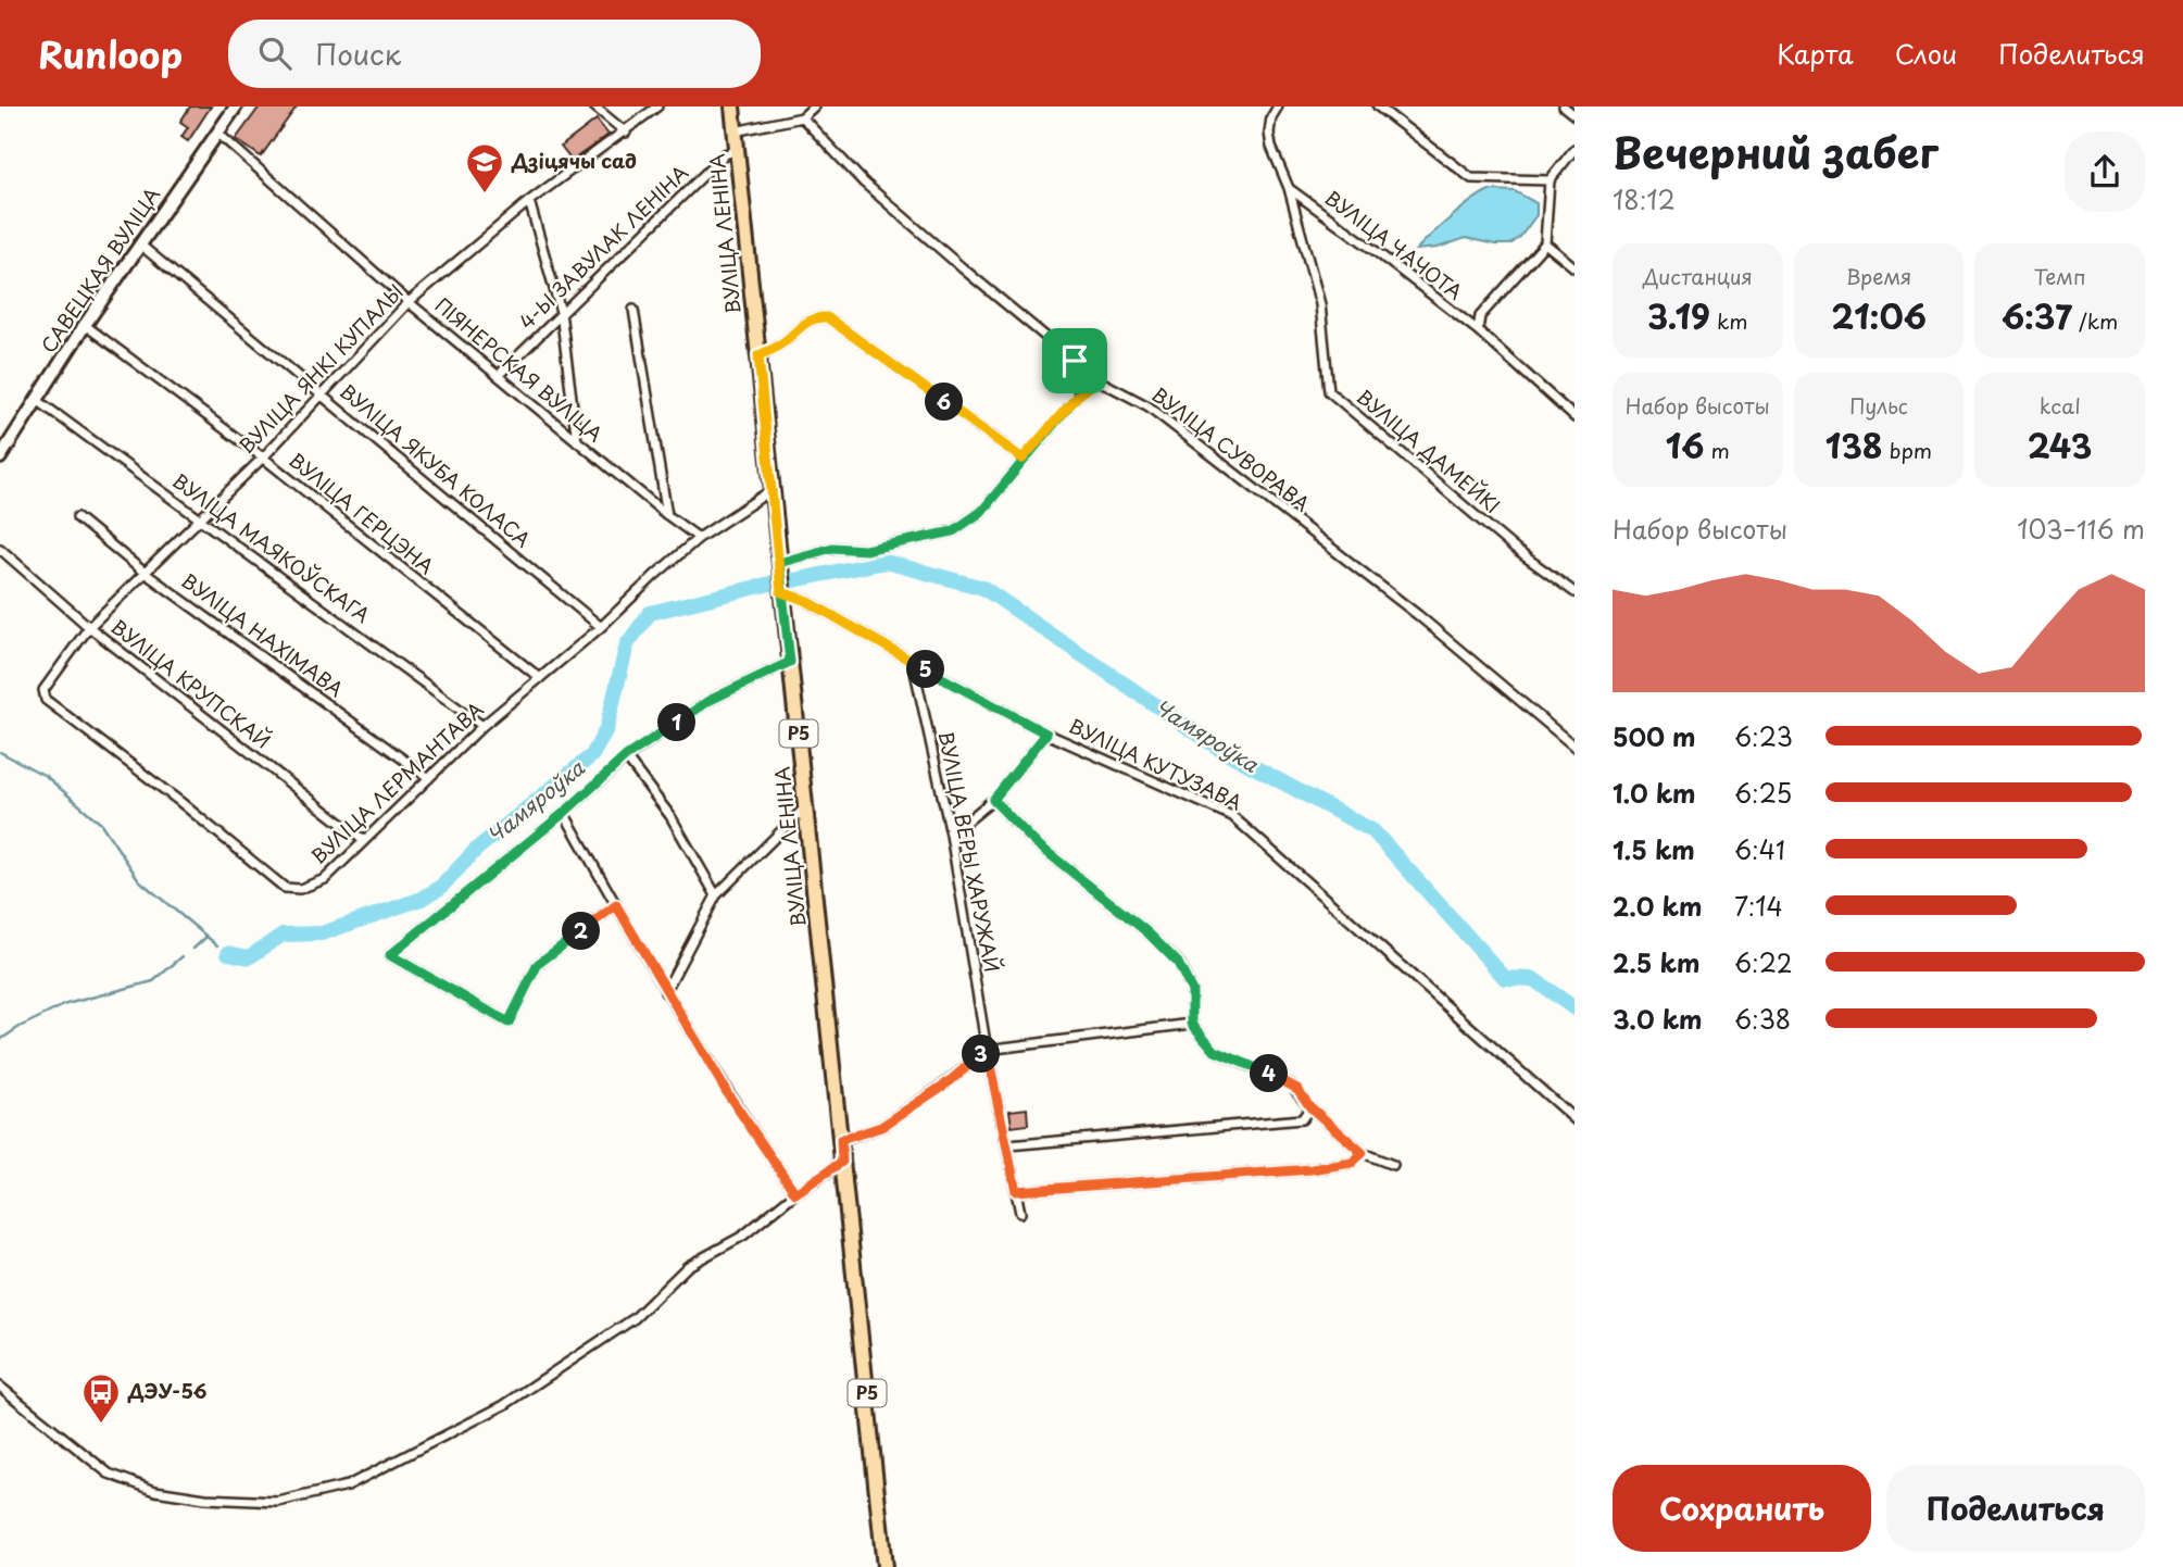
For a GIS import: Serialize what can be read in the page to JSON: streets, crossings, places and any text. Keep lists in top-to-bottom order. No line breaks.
{"streets":{"main road":["ВУЛІЦА ЛЕНІНА","Р5"],"street":["ВУЛІЦА ЧАЧОТА","4-Ы ЗАВУЛАК ЛЕНІНА","САВЕЦКАЯ ВУЛІЦА","ВУЛІЦА ЯНКІ КУПАЛЫ","ПІЯНЕРСКАЯ ВУЛІЦА","ВУЛІЦА СУВОРАВА","ВУЛІЦА ДАМЕЙКІ","ВУЛІЦА ЯКУБА КОЛАСА","ВУЛІЦА ГЕРЦЭНА","ВУЛІЦА МАЯКОЎСКАГА","ВУЛІЦА НАХІМАВА","ВУЛІЦА КРУПСКАЙ","ВУЛІЦА КУТУЗАВА","ВУЛІЦА ЛЕРМАНТАВА","ВУЛІЦА ВЕРЫ ХАРУЖАЙ"]},"crossings":[["ВУЛІЦА ЛЕНІНА","4-Ы ЗАВУЛАК ЛЕНІНА"],["ВУЛІЦА ЛЕНІНА","ВУЛІЦА КУТУЗАВА"],["ВУЛІЦА ЛЕНІНА","ВУЛІЦА ЛЕРМАНТАВА"],["ВУЛІЦА ЧАЧОТА","ВУЛІЦА ДАМЕЙКІ"],["4-Ы ЗАВУЛАК ЛЕНІНА","ПІЯНЕРСКАЯ ВУЛІЦА"],["САВЕЦКАЯ ВУЛІЦА","ПІЯНЕРСКАЯ ВУЛІЦА"],["САВЕЦКАЯ ВУЛІЦА","ВУЛІЦА ЯКУБА КОЛАСА"],["САВЕЦКАЯ ВУЛІЦА","ВУЛІЦА ГЕРЦЭНА"],["САВЕЦКАЯ ВУЛІЦА","ВУЛІЦА МАЯКОЎСКАГА"],["ВУЛІЦА ЯНКІ КУПАЛЫ","ПІЯНЕРСКАЯ ВУЛІЦА"],["ВУЛІЦА ЯНКІ КУПАЛЫ","ВУЛІЦА ЯКУБА КОЛАСА"],["ВУЛІЦА ЯНКІ КУПАЛЫ","ВУЛІЦА ГЕРЦЭНА"],["ВУЛІЦА ЯНКІ КУПАЛЫ","ВУЛІЦА МАЯКОЎСКАГА"],["ВУЛІЦА ЯНКІ КУПАЛЫ","ВУЛІЦА НАХІМАВА"],["ВУЛІЦА ЯНКІ КУПАЛЫ","ВУЛІЦА КРУПСКАЙ"],["ВУЛІЦА ЯНКІ КУПАЛЫ","ВУЛІЦА ЛЕРМАНТАВА"],["ПІЯНЕРСКАЯ ВУЛІЦА","ВУЛІЦА ЛЕРМАНТАВА"],["ВУЛІЦА ЯКУБА КОЛАСА","ВУЛІЦА ЛЕРМАНТАВА"],["ВУЛІЦА ГЕРЦЭНА","ВУЛІЦА ЛЕРМАНТАВА"],["ВУЛІЦА МАЯКОЎСКАГА","ВУЛІЦА ЛЕРМАНТАВА"],["ВУЛІЦА НАХІМАВА","ВУЛІЦА ЛЕРМАНТАВА"],["ВУЛІЦА КРУПСКАЙ","ВУЛІЦА ЛЕРМАНТАВА"],["ВУЛІЦА КУТУЗАВА","ВУЛІЦА ВЕРЫ ХАРУЖАЙ"]],"water":["Чамяроўка"],"places":{"school or university":["Дзіцячы сад"],"bus stop":["ДЭУ-56"]},"page":{"header":"Runloop","search":"Поиск","nav":["Карта","Слои","Поделиться"],"heading":["Вечерний забег","18:12"],"stats":[["Дистанция","3.19 km"],["Время","21:06"],["Темп","6:37 /km"],["Набор высоты","16 m"],["Пульс","138 bpm"],["kcal","243"]],"pins":["6","5","1","2","3","4"],"chart":["Набор высоты","103–116 m"],"list":[{"name":"500 m","note":"6:23"},{"name":"1.0 km","note":"6:25"},{"name":"1.5 km","note":"6:41"},{"name":"2.0 km","note":"7:14"},{"name":"2.5 km","note":"6:22"},{"name":"3.0 km","note":"6:38"}],"buttons":["Сохранить","Поделиться"]}}
